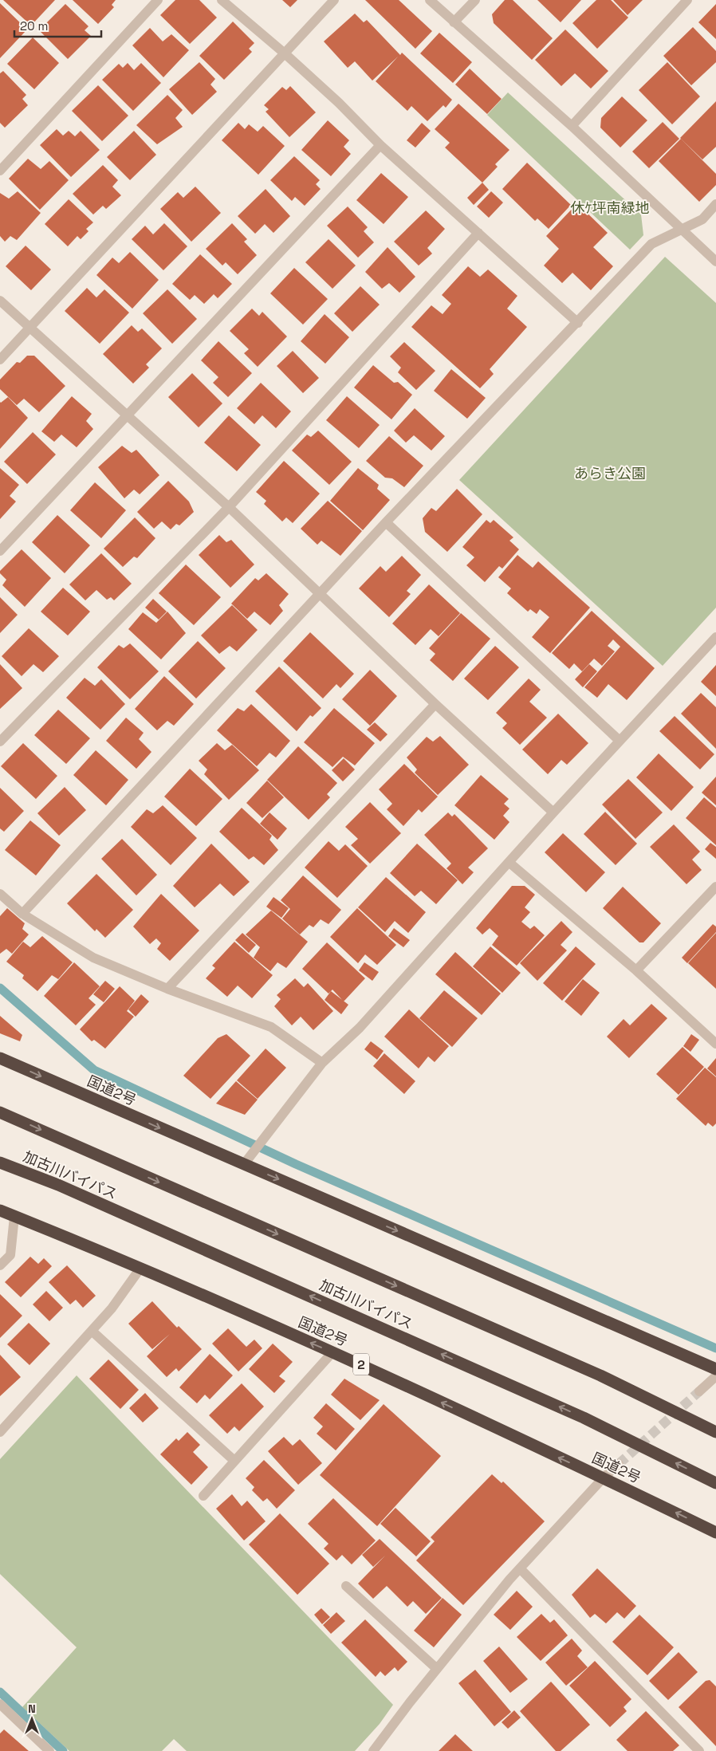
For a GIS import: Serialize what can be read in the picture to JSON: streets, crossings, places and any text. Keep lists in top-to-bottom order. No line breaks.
{"streets":{"highway":["国道2号","加古川バイパス","2"]},"parks":["休ｹ坪南緑地","あらき公園"],"scale_bar":"20 m","north":"top"}
